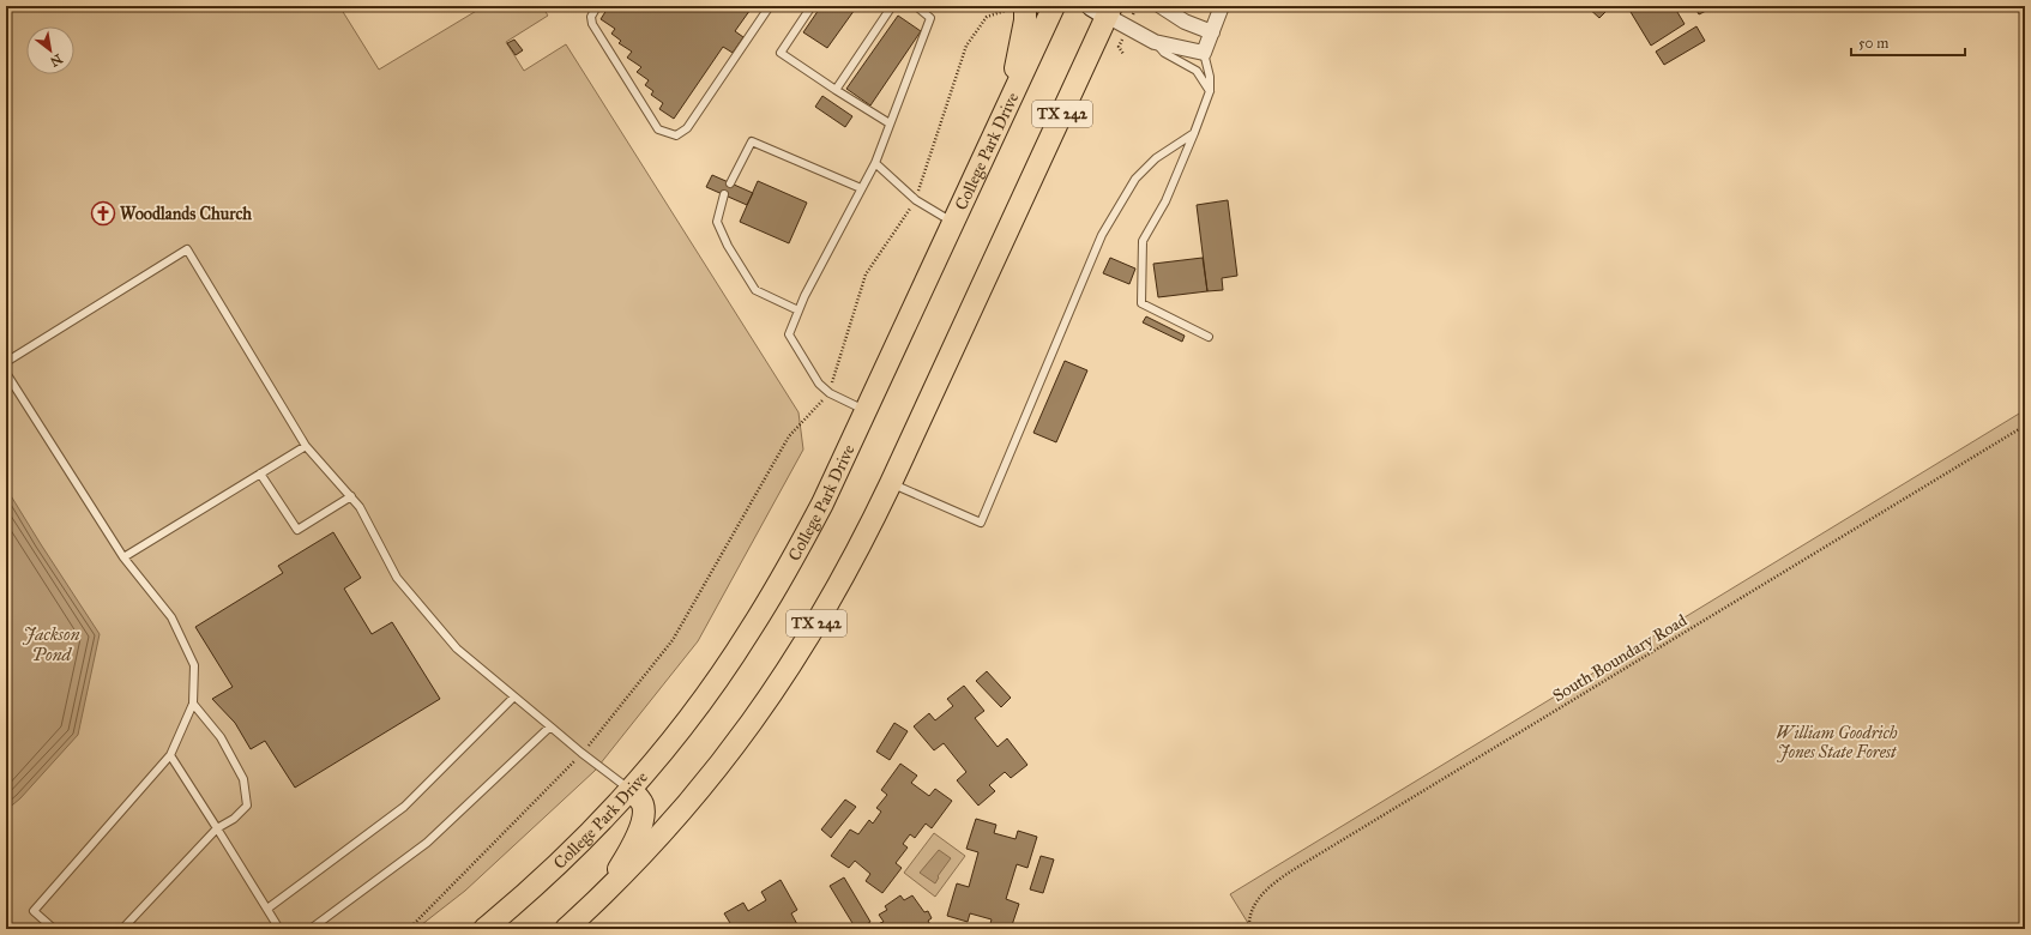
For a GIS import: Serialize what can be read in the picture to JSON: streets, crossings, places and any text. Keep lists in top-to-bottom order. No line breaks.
{"streets":{"main road":["TX 242","College Park Drive"],"path":["South Boundary Road"]},"water":["Jackson Pond"],"parks":["William Goodrich Jones State Forest"],"places":{"church":["Woodlands Church"]},"scale_bar":"50 m","north":"bottom right"}
